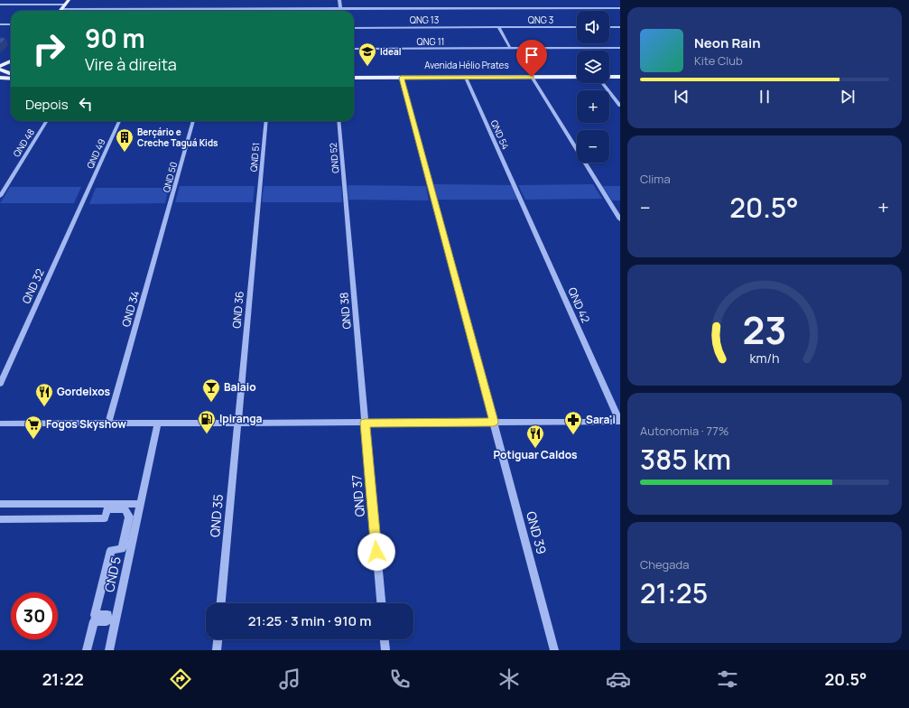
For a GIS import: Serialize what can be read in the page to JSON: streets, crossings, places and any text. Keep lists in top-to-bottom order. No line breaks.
{"streets":{"main road":["Avenida Hélio Prates"],"street":["QNG 13","QNG 3","QNG 11","QND 54","QND 48","QND 49","QND 51","QND 52","QND 50","QND 32","QND 42","QND 34","QND 36","QND 38","QND 37","QND 35","QND 39","CND 5"]},"crossings":[["QNG 13","QNG 3"],["Avenida Hélio Prates","QND 54"],["Avenida Hélio Prates","QND 39"],["QND 54","QND 42"],["QND 49","QND 32"],["QND 51","QND 36"],["QND 52","QND 38"],["QND 50","QND 34"],["QND 36","QND 35"],["QND 38","QND 37"]],"places":{"school or university":["Ideal"],"building":["Berçário e Creche Taguá Kids"],"bar":["Balaio"],"restaurant":["Gordeixos","Potiguar Caldos"],"fuel station":["Ipiranga"],"pharmacy":["Sara'i"],"supermarket":["Fogos Skyshow"]},"page":{"map_buttons":["+","−"],"turn":["90 m","Vire à direita"],"song":["Neon Rain","Kite Club"],"then":"Depois","tile":["Clima",["Autonomia · 77%","385 km"],["Chegada","21:25"]],"heat":["−","20.5°","+"],"limit":"30","trip":"21:25 · 3 min · 910 m","tabs":["21:22","20.5°"],"gauge":["23","km/h"]}}
